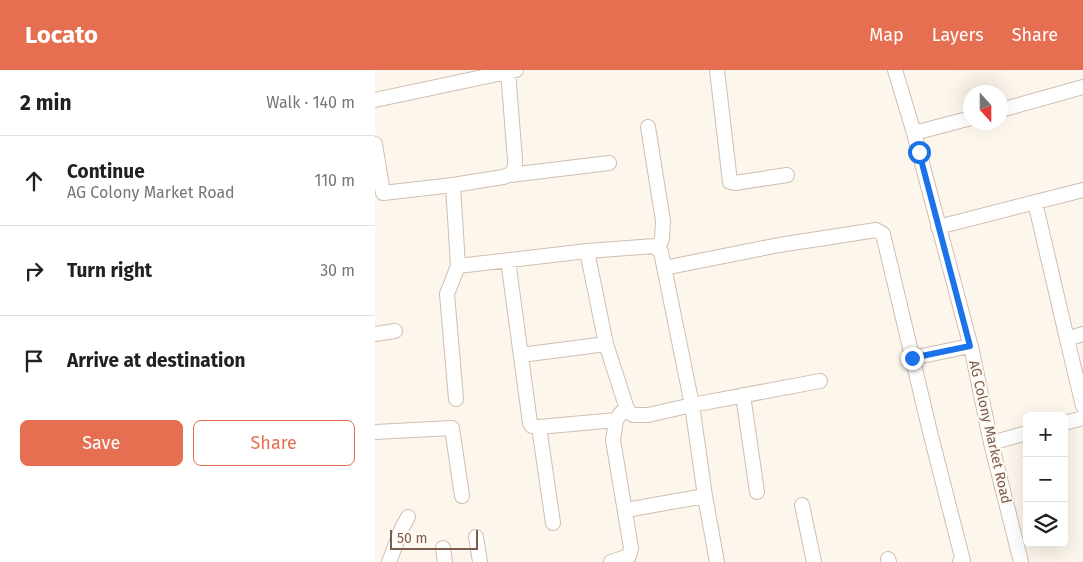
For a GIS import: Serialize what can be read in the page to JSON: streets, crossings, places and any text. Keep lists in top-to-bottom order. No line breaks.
{"streets":{"street":["AG Colony Market Road"]},"scale_bar":"50 m","north":"bottom","page":{"header":"Locato","nav":["Map","Layers","Share"],"heading":["2 min","Walk · 140 m"],"list":[["Continue","AG Colony Market Road","110 m"],["Turn right","30 m"],"Arrive at destination"],"buttons":["Save","Share"],"map_buttons":["+","−"],"scale":"50 m"}}
